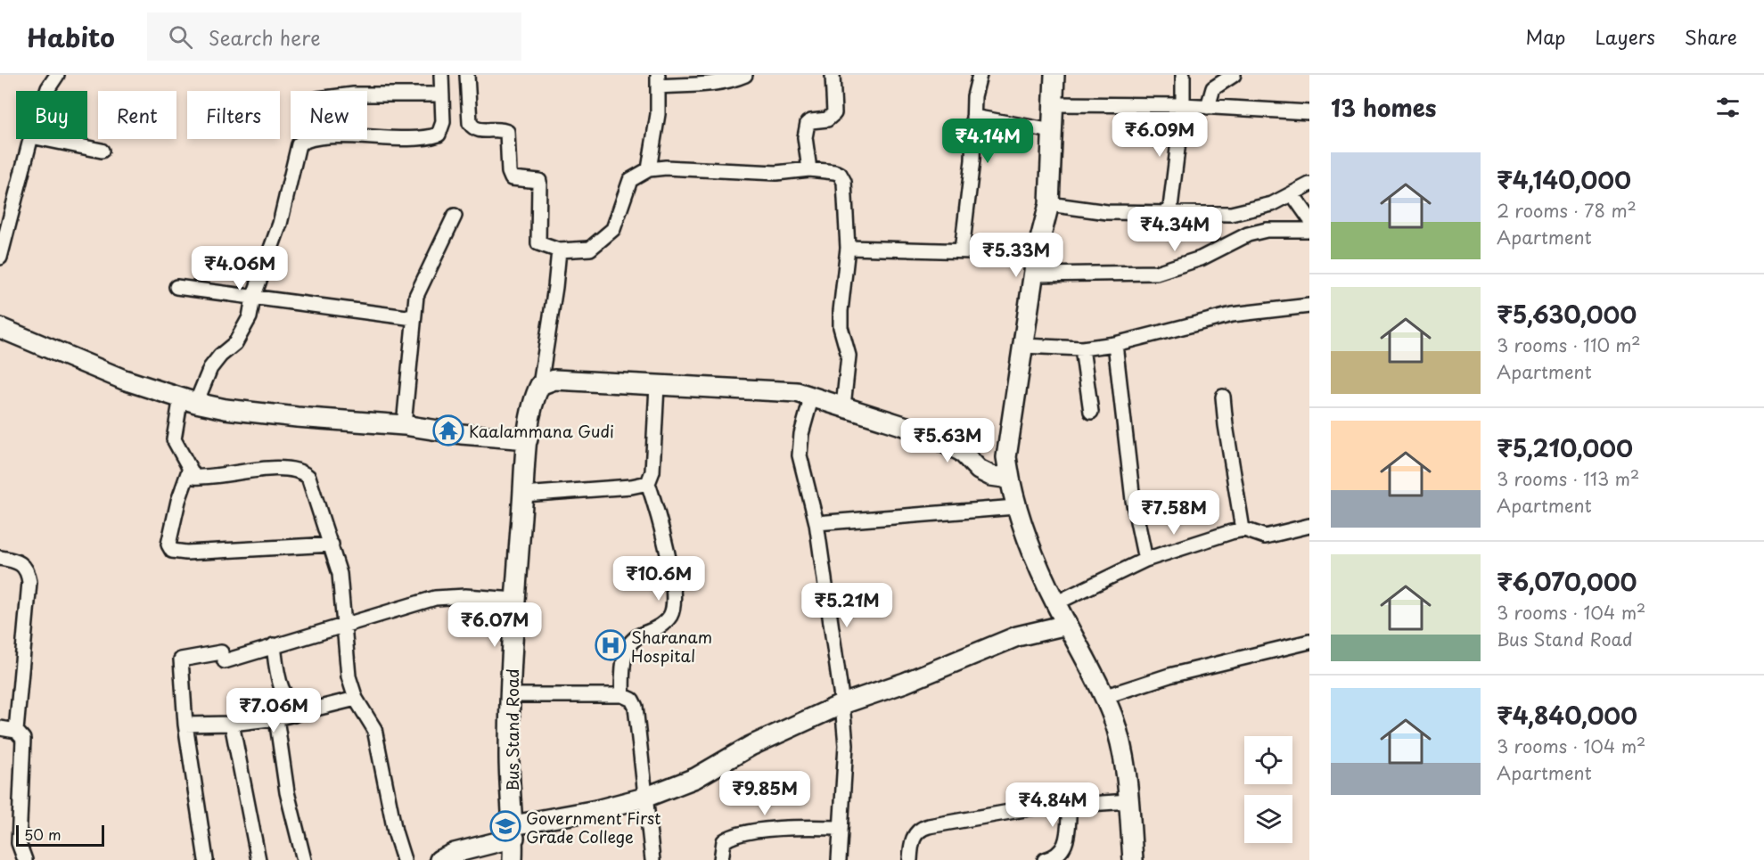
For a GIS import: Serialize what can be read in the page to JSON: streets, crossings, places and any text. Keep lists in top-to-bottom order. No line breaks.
{"streets":{"street":["Bus Stand Road"]},"places":{"temple":["Kaalammana Gudi"],"hospital":["Sharanam Hospital"],"school or university":["Government First Grade College"]},"scale_bar":"50 m","page":{"header":"Habito","search":"Search here","nav":["Map","Layers","Share"],"heading":"13 homes","chip":["Buy","Rent","Filters","New"],"price":["₹6.09M","₹4.14M","₹4.34M","₹5.33M","₹4.06M","₹5.63M","₹7.58M","₹10.6M","₹5.21M","₹6.07M","₹7.06M","₹9.85M","₹4.84M"],"list":[{"name":"₹4,140,000","note":"2 rooms · 78 m² · Apartment"},{"name":"₹5,630,000","note":"3 rooms · 110 m² · Apartment"},{"name":"₹5,210,000","note":"3 rooms · 113 m² · Apartment"},{"name":"₹6,070,000","note":"3 rooms · 104 m² · Bus Stand Road"},{"name":"₹4,840,000","note":"3 rooms · 104 m² · Apartment"}],"scale":"50 m"}}
